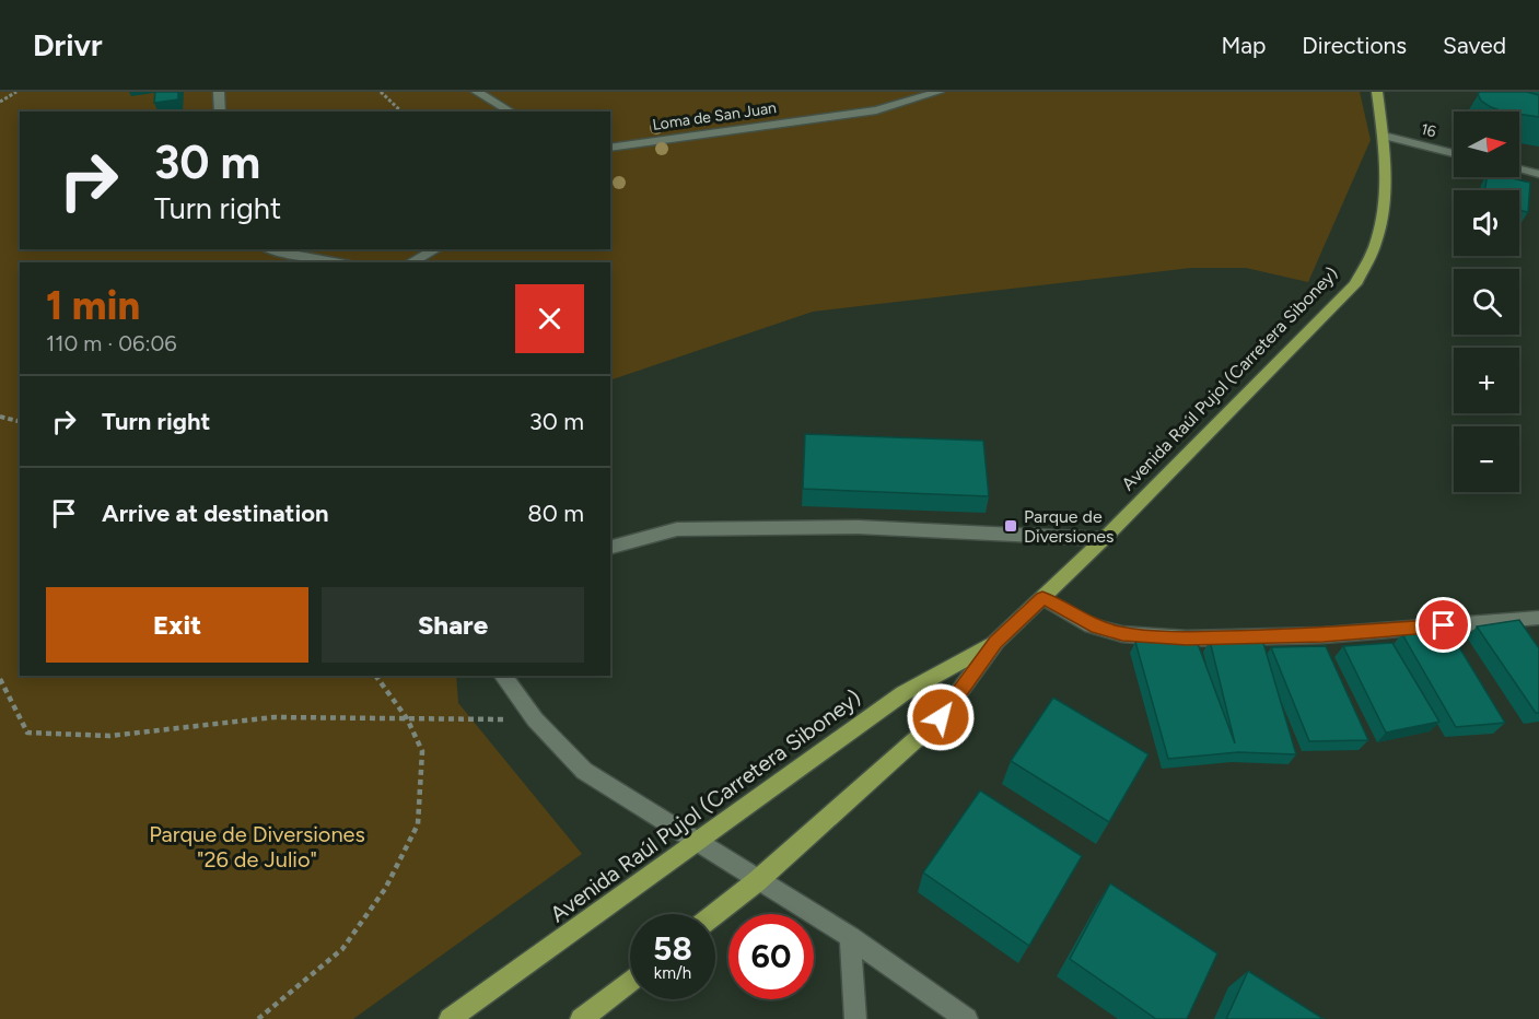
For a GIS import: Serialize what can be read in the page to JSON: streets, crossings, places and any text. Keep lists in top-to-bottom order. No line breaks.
{"streets":{"main road":["Avenida Raúl Pujol (Carretera Siboney)"],"street":["Loma de San Juan","16"]},"crossings":[["16","Avenida Raúl Pujol (Carretera Siboney)"]],"parks":["Parque de Diversiones \"26 de Julio\""],"places":{"transit":["Parque de Diversiones"]},"north":"right","page":{"header":"Drivr","nav":["Map","Directions","Saved"],"map_buttons":["+","−"],"turn":["30 m","Turn right"],"heading":["1 min","110 m · 06:06"],"list":[{"name":"Turn right","value":"30 m"},{"name":"Arrive at destination","value":"80 m"}],"buttons":["Exit","Share"],"speed":"58 km/h","limit":"60"}}
